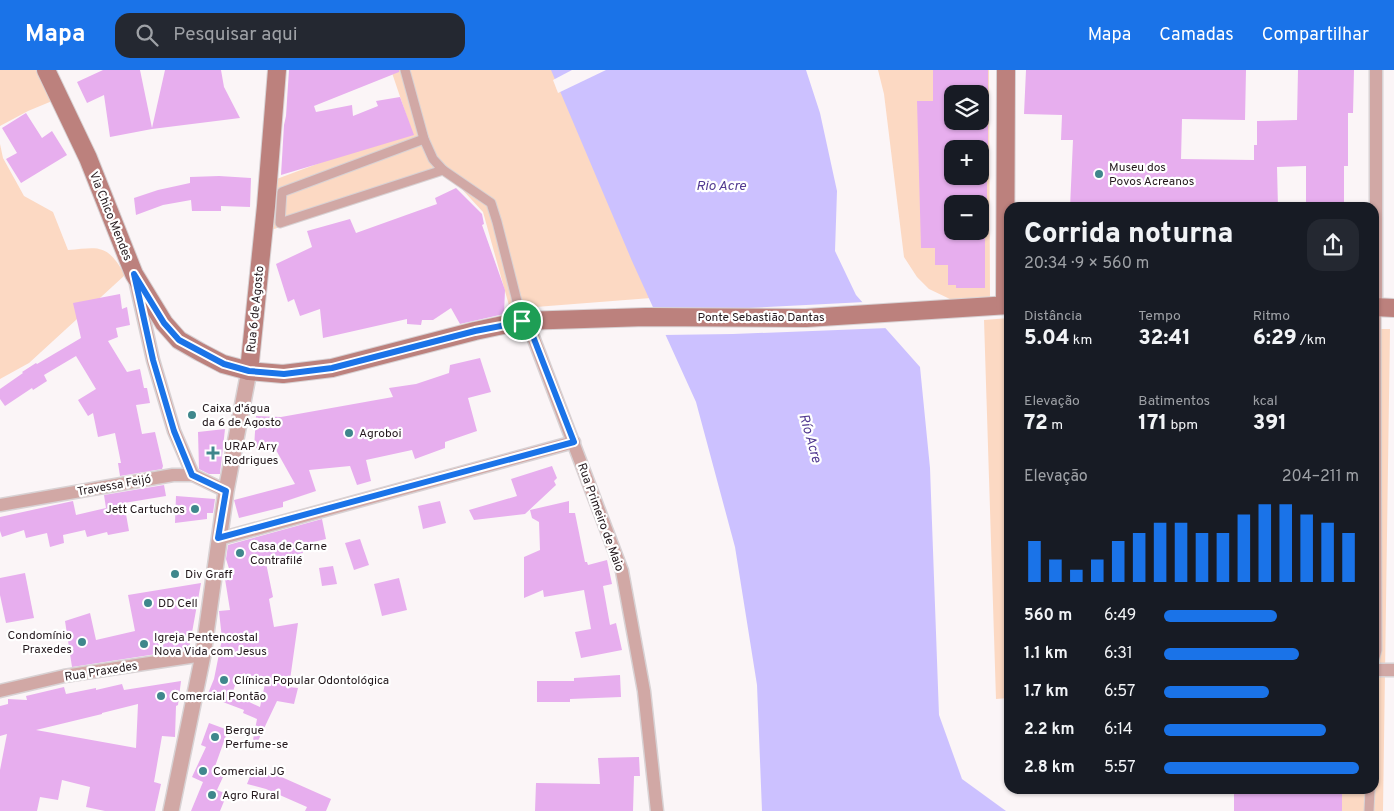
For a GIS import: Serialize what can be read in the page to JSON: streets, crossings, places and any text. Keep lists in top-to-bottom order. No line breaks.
{"streets":{"main road":["Via Chico Mendes","Rua 6 de Agosto","Ponte Sebastião Dantas"],"street":["Travessa Feijó","Rua Primeiro de Maio","Rua Praxedes"]},"crossings":[["Via Chico Mendes","Rua 6 de Agosto"],["Via Chico Mendes","Ponte Sebastião Dantas"],["Via Chico Mendes","Rua Primeiro de Maio"],["Rua 6 de Agosto","Travessa Feijó"],["Rua 6 de Agosto","Rua Praxedes"],["Ponte Sebastião Dantas","Rua Primeiro de Maio"]],"water":["Rio Acre","Río Acre"],"places":{"other":["Museu dos Povos Acreanos","Caixa d'água da 6 de Agosto","Agroboi","Jett Cartuchos","Casa de Carne Contrafilé","Div Graff","DD Cell","Condomínio Praxedes","Igreja Pentencostal Nova Vida com Jesus","Clínica Popular Odontológica","Comercial Pontão","Bergue Perfume-se","Comercial JG","Agro Rural"],"health":["URAP Ary Rodrigues"]},"page":{"header":"Mapa","search":"Pesquisar aqui","nav":["Mapa","Camadas","Compartilhar"],"map_buttons":["+","−"],"heading":["Corrida noturna","20:34 · 9 × 560 m"],"stats":[["Distância","5.04 km"],["Tempo","32:41"],["Ritmo","6:29 /km"],["Elevação","72 m"],["Batimentos","171 bpm"],["kcal","391"]],"chart":["Elevação","204–211 m"],"list":[{"name":"560 m","note":"6:49"},{"name":"1.1 km","note":"6:31"},{"name":"1.7 km","note":"6:57"},{"name":"2.2 km","note":"6:14"},{"name":"2.8 km","note":"5:57"}]}}
